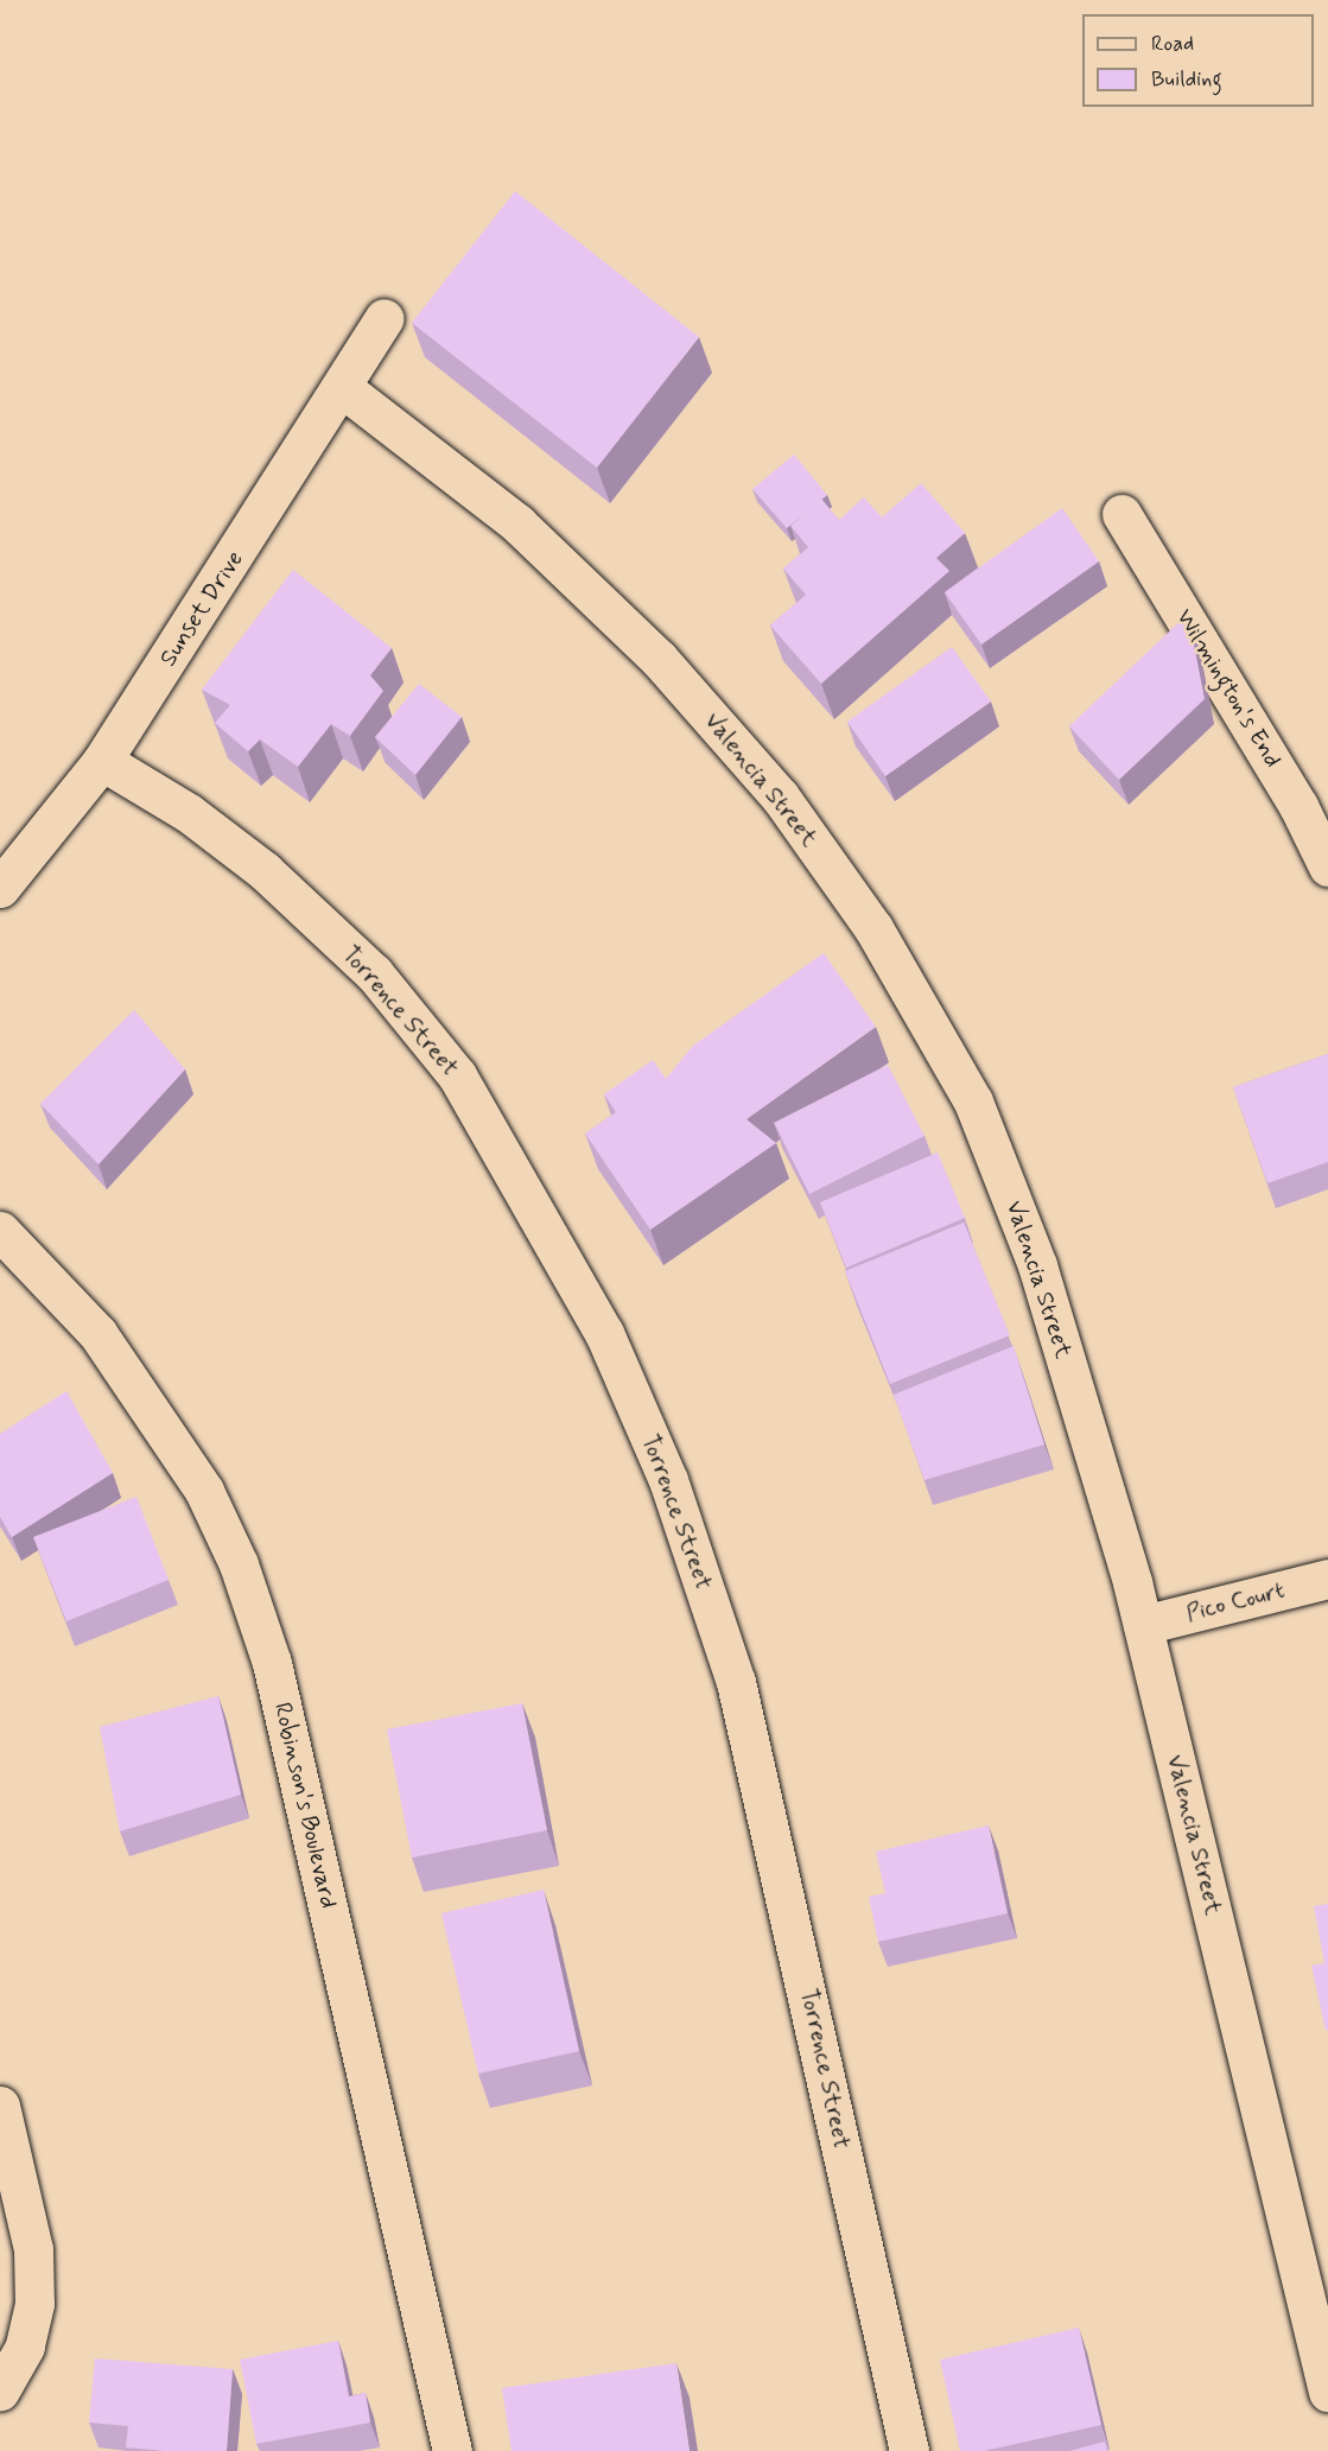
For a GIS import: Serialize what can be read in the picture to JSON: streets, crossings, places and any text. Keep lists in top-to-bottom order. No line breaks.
{"streets":{"street":["Sunset Drive","Wilmington's End","Valencia Street","Torrence Street","Pico Court","Robinson's Boulevard"]},"crossings":[["Sunset Drive","Valencia Street"],["Sunset Drive","Torrence Street"],["Valencia Street","Pico Court"]],"legend":["Road","Building"]}
